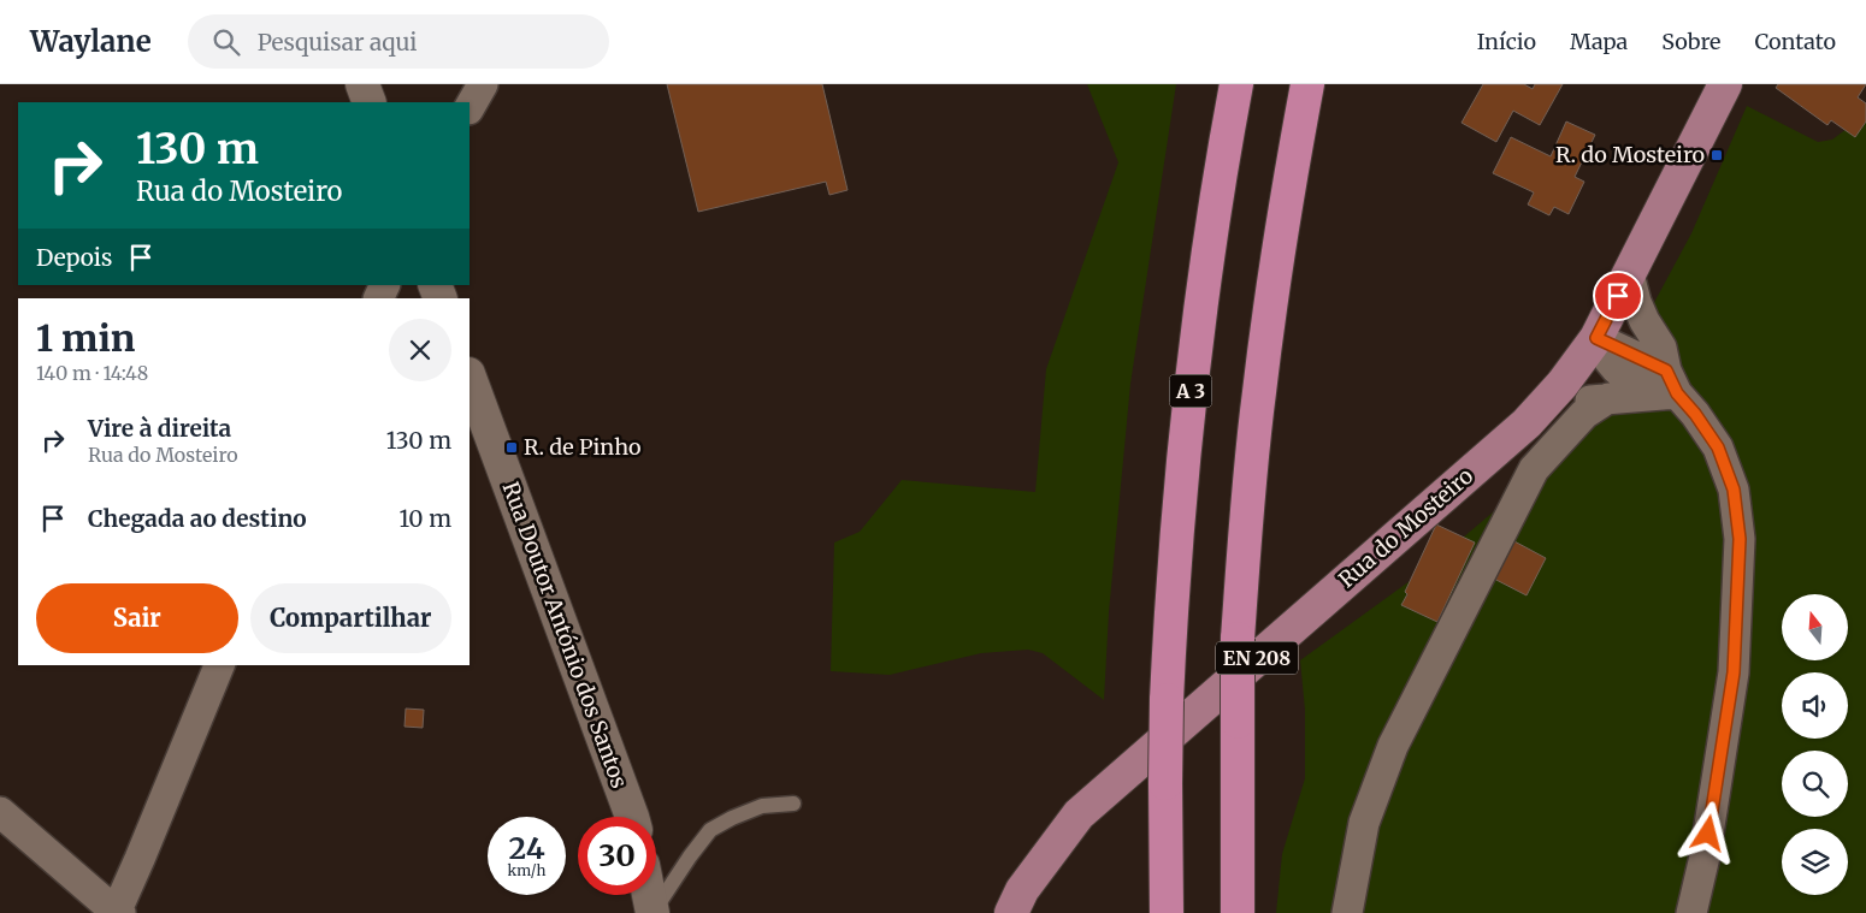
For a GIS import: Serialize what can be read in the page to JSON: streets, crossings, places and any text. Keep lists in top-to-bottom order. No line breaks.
{"streets":{"highway":["A 3"],"main road":["Rua do Mosteiro","EN 208"],"street":["Rua Doutor António dos Santos"]},"places":{"transit":["R. do Mosteiro","R. de Pinho"]},"north":"top","page":{"header":"Waylane","search":"Pesquisar aqui","nav":["Início","Mapa","Sobre","Contato"],"turn":["130 m","Rua do Mosteiro"],"then":"Depois","heading":["1 min","140 m · 14:48"],"list":[{"name":"Vire à direita","note":"Rua do Mosteiro","value":"130 m"},{"name":"Chegada ao destino","value":"10 m"}],"buttons":["Sair","Compartilhar"],"speed":"24 km/h","limit":"30"}}
